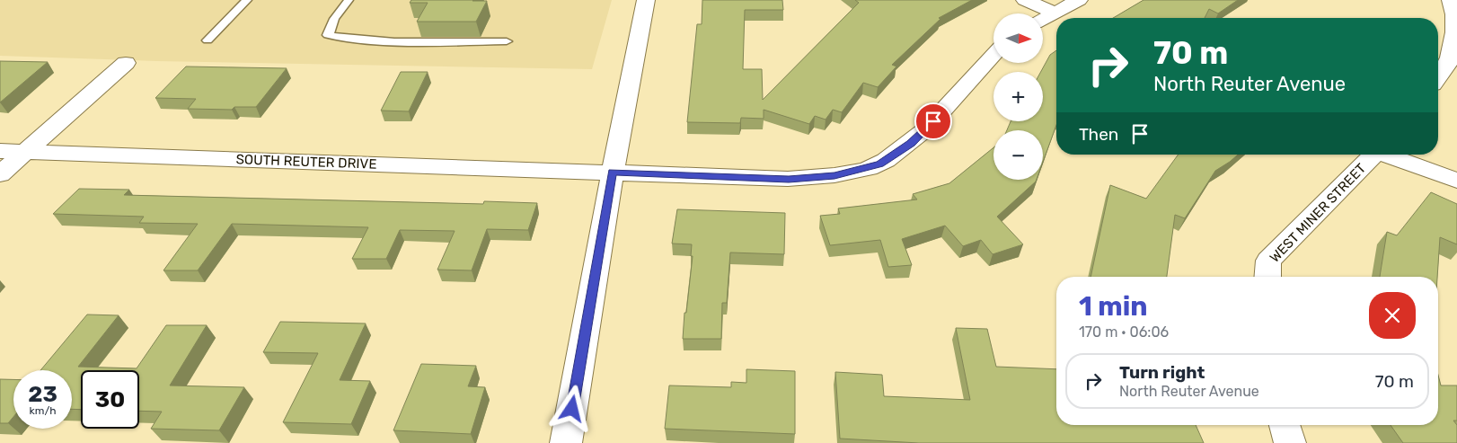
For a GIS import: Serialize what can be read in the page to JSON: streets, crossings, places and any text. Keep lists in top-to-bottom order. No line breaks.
{"streets":{"street":["SOUTH REUTER DRIVE","WEST MINER STREET"]},"north":"right","page":{"map_buttons":["+","−"],"turn":["70 m","North Reuter Avenue"],"then":"Then","heading":["1 min","170 m · 06:06"],"list":[{"name":"Turn right","note":"North Reuter Avenue","value":"70 m"}],"speed":"23 km/h","limit":"30"}}
